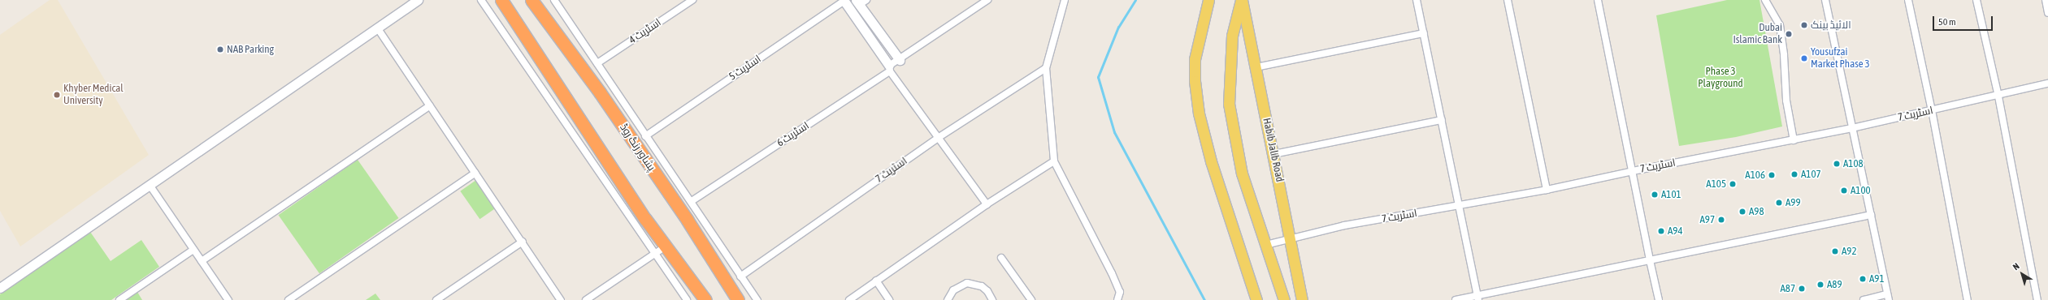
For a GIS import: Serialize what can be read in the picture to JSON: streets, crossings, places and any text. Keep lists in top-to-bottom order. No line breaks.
{"streets":{"highway":["پشاور رنگ روڈ"],"main road":["Habib Jalib Road"],"street":["اسٹریٹ 4","اسٹریٹ 5","اسٹریٹ 7","اسٹریٹ 6"]},"crossings":[["اسٹریٹ 7","Habib Jalib Road"]],"parks":["Phase 3 Playground"],"places":["الائیڈ بینک","Dubai Islamic Bank","NAB Parking","Yousufzai Market Phase 3","Khyber Medical University","A108","A107","A106","A105","A100","A101","A99","A98","A97","A94","A92","A91","A89","A87"],"scale_bar":"50 m","north":"top left"}
